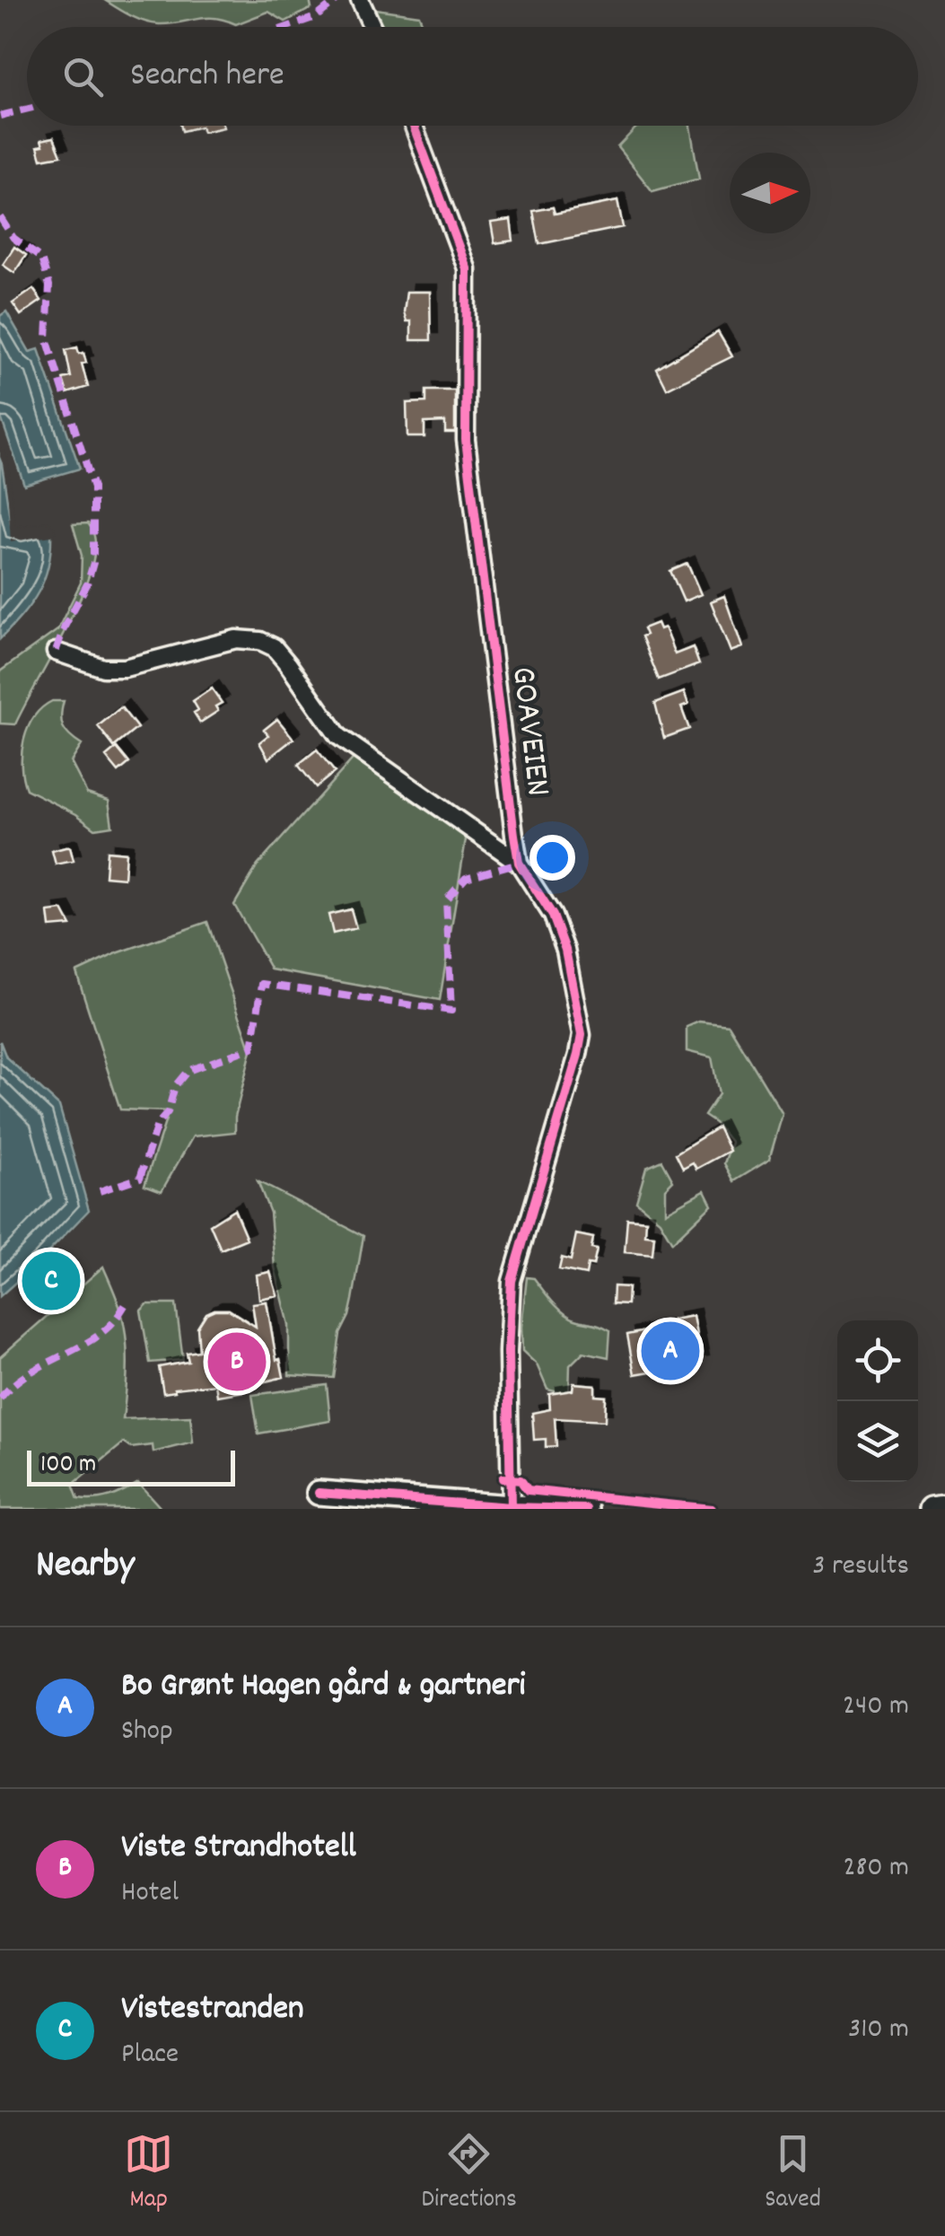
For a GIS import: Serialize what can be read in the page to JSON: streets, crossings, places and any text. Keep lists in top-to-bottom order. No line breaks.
{"streets":{"street":["GOAVEIEN"]},"scale_bar":"100 m","north":"right","page":{"search":"Search here","pins":["C","A","B"],"scale":"100 m","heading":["Nearby","3 results"],"list":[{"mark":"A","name":"Bo Grønt Hagen gård & gartneri","note":"Shop","value":"240 m"},{"mark":"B","name":"Viste Strandhotell","note":"Hotel","value":"280 m"},{"mark":"C","name":"Vistestranden","note":"Place","value":"310 m"}],"nav":["Map","Directions","Saved"]}}
